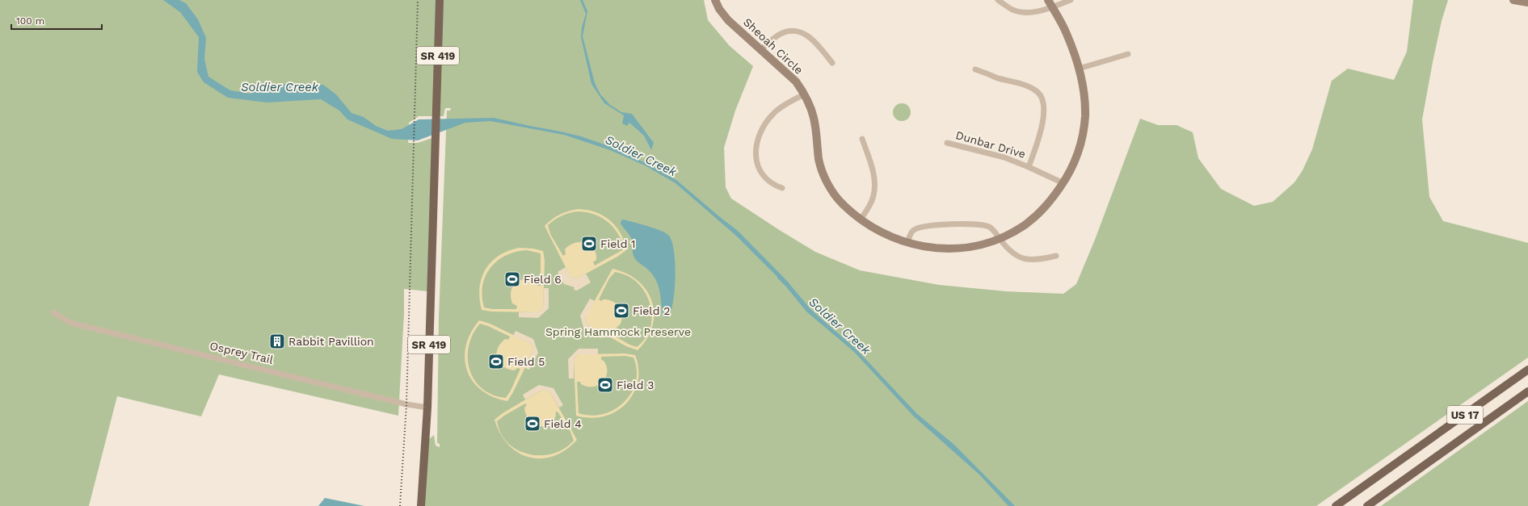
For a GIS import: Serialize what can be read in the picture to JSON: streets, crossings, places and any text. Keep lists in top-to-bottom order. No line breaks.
{"streets":{"main road":["SR 419","US 17"],"street":["Sheoah Circle","Dunbar Drive","Osprey Trail"]},"crossings":[["Sheoah Circle","Dunbar Drive"],["SR 419","Osprey Trail"]],"water":["Soldier Creek"],"parks":["Spring Hammock Preserve"],"places":{"sports":["Field 1","Field 6","Field 2","Field 5","Field 3","Field 4"],"building":["Rabbit Pavillion"]},"scale_bar":"100 m"}
